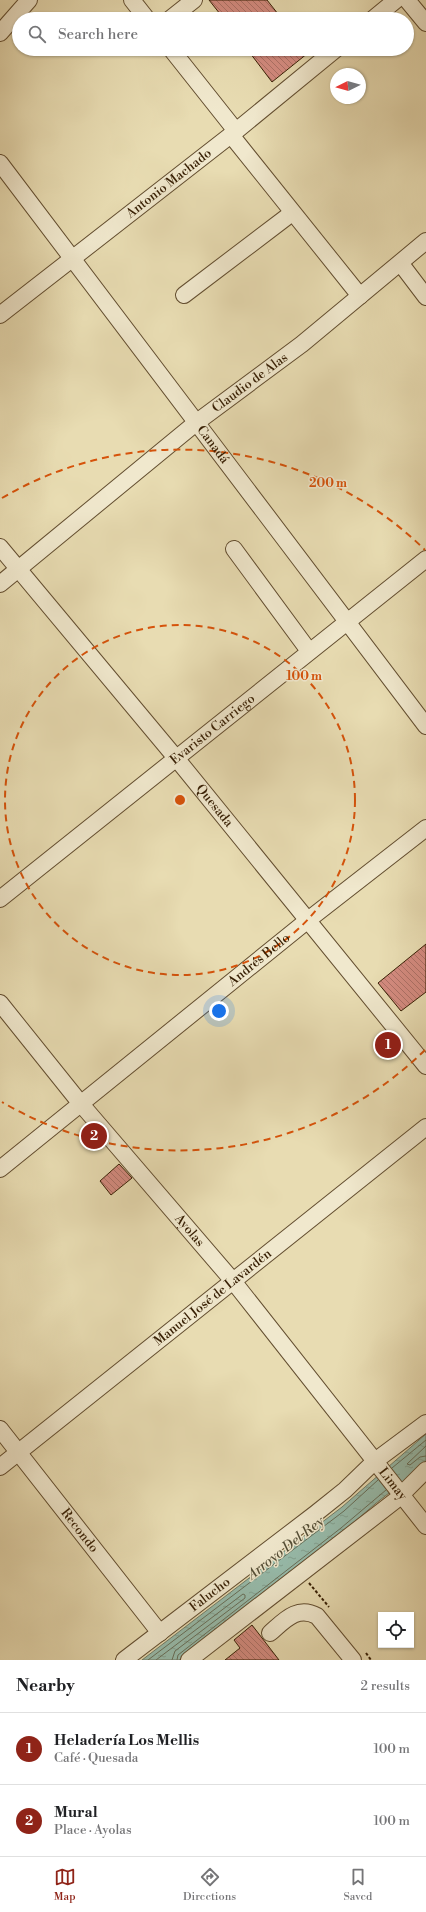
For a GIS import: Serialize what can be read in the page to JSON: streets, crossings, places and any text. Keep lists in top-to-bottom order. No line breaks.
{"streets":{"street":["Antonio Machado","Claudio de Alas","Canadá","Evaristo Carriego","Quesada","Andrés Bello","Ayolas","Manuel José de Lavardén","Limay","Recondo","Falucho"]},"crossings":[["Antonio Machado","Canadá"],["Claudio de Alas","Canadá"],["Claudio de Alas","Quesada"],["Canadá","Evaristo Carriego"],["Evaristo Carriego","Quesada"],["Quesada","Andrés Bello"],["Andrés Bello","Ayolas"],["Ayolas","Manuel José de Lavardén"],["Ayolas","Limay"],["Ayolas","Falucho"],["Manuel José de Lavardén","Recondo"],["Limay","Falucho"],["Recondo","Falucho"]],"water":["Arroyo Del Rey"],"north":"left","page":{"search":"Search here","pins":["1","2"],"heading":["Nearby","2 results"],"list":[{"mark":"1","name":"Heladería Los Mellis","note":"Café · Quesada","value":"100 m"},{"mark":"2","name":"Mural","note":"Place · Ayolas","value":"100 m"}],"nav":["Map","Directions","Saved"]},"rings":["200 m","100 m"]}
